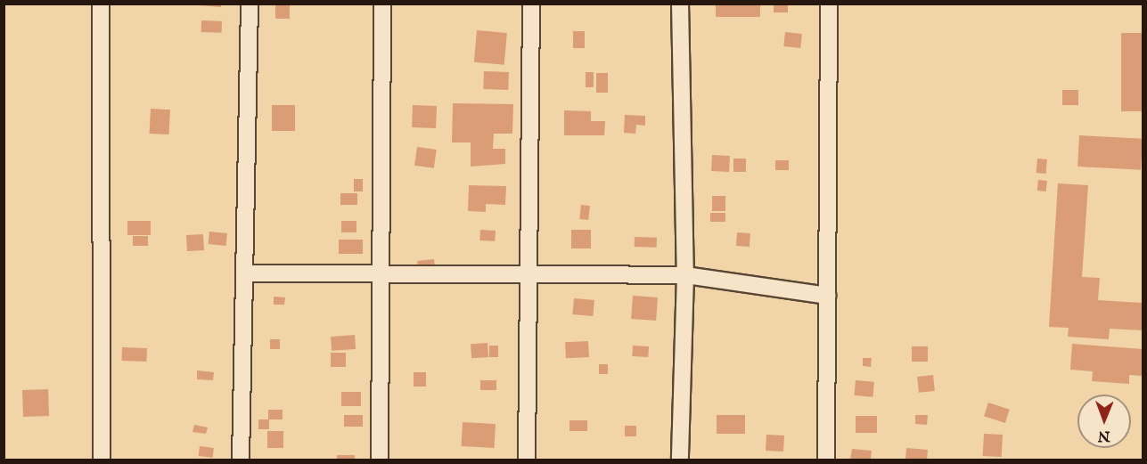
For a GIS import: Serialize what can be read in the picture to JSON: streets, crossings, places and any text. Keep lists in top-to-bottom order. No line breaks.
{"north":"bottom"}
